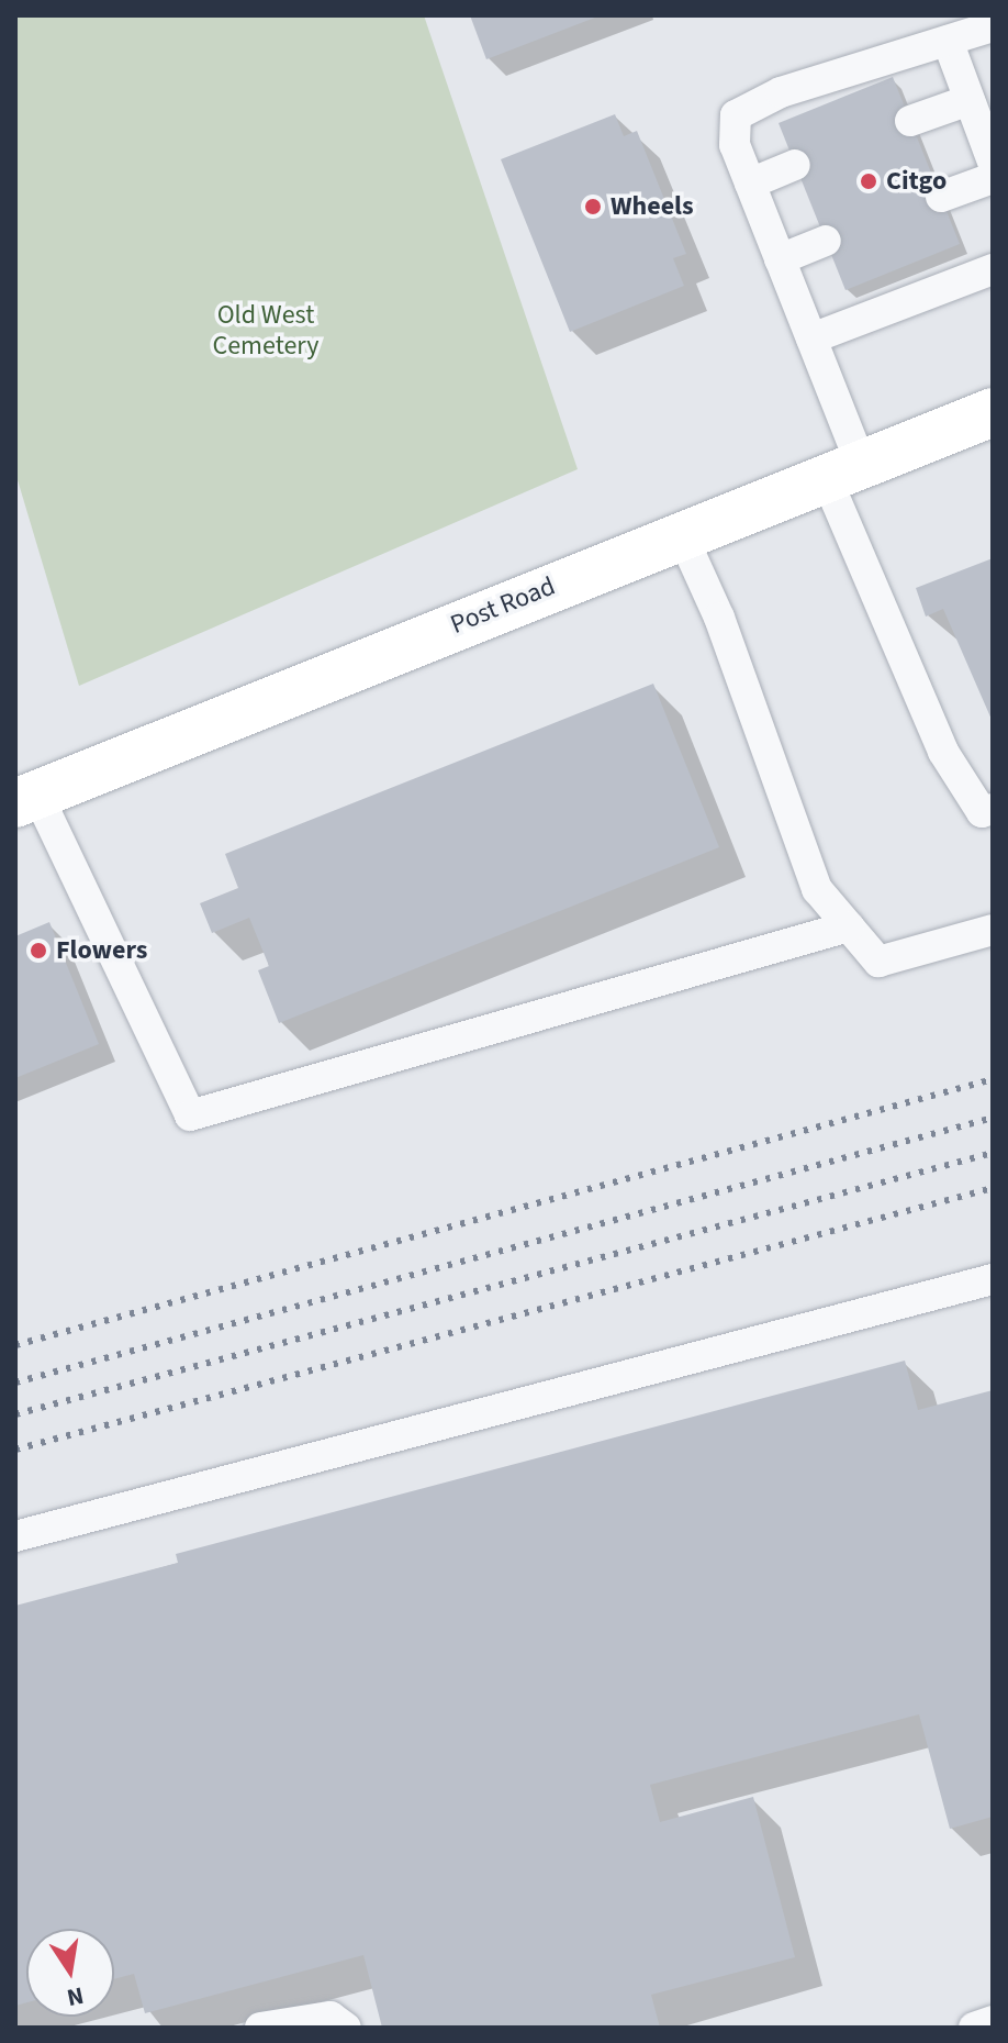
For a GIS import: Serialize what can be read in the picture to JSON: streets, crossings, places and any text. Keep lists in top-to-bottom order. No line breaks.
{"streets":{"main road":["Post Road"]},"parks":["Old West Cemetery"],"places":["Citgo","Wheels","Flowers"],"north":"bottom"}
